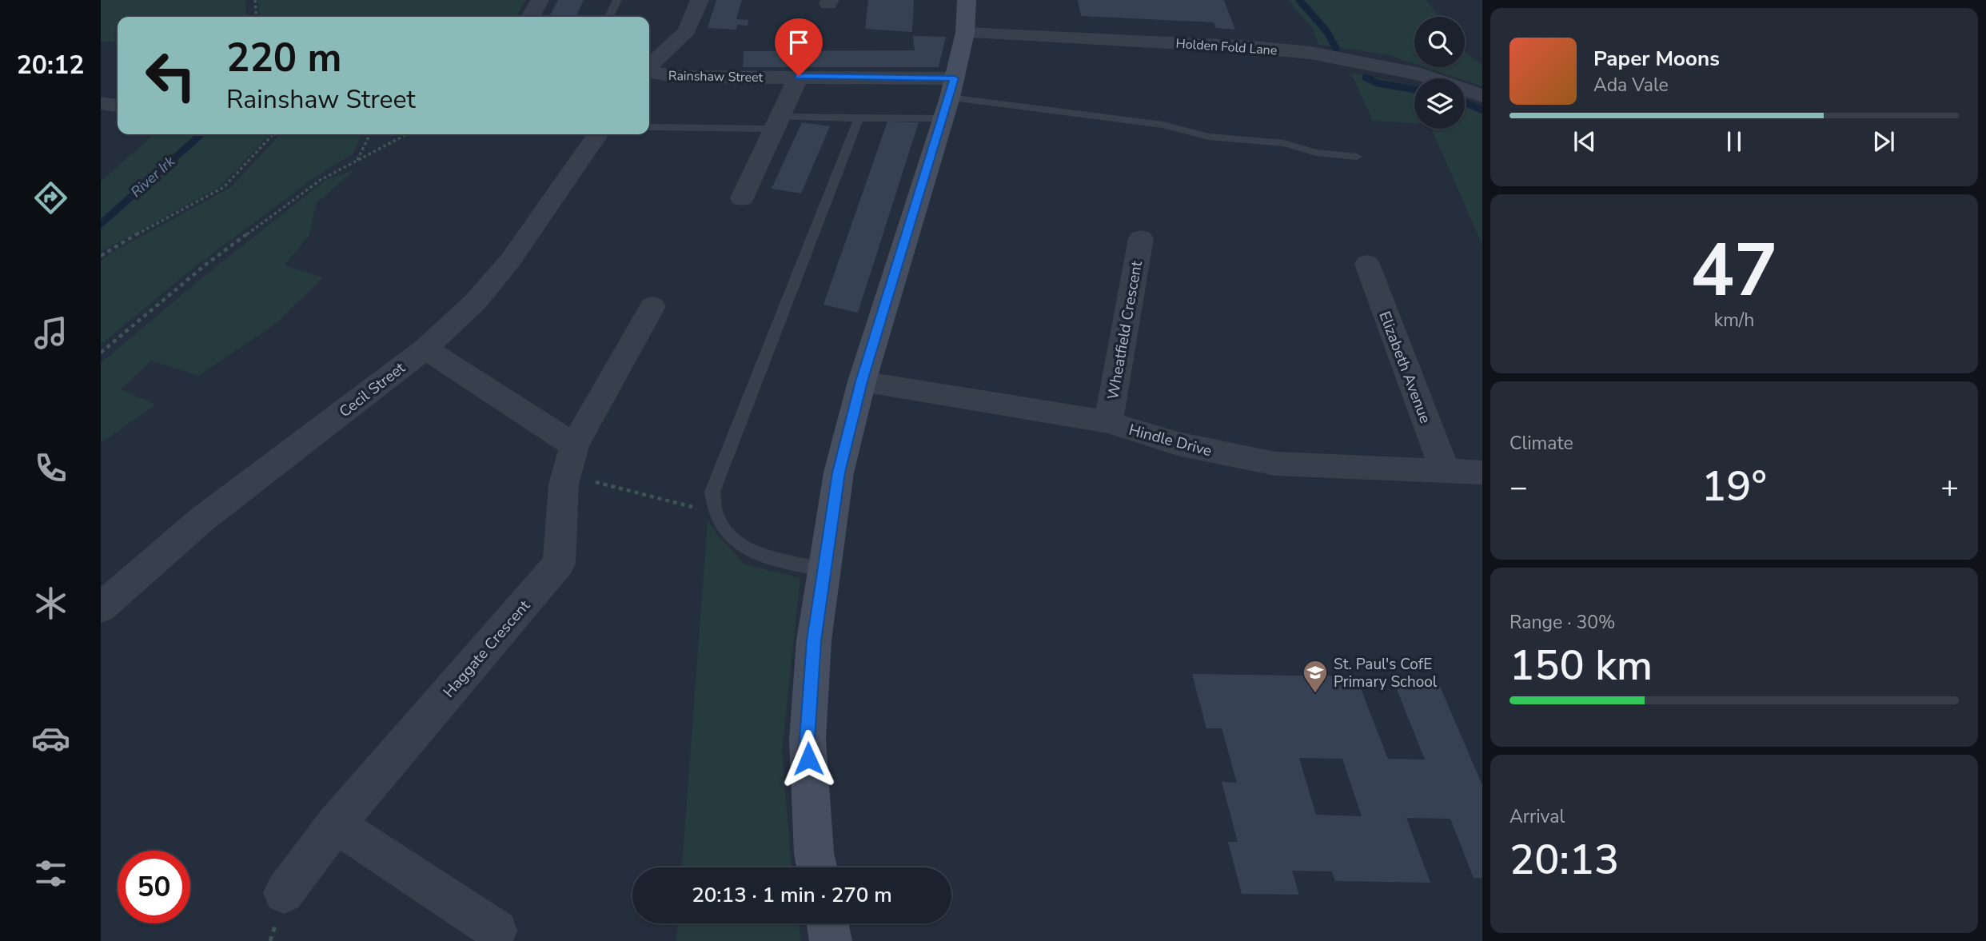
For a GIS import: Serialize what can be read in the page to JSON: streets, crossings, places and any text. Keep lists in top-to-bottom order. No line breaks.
{"streets":{"street":["Holden Fold Lane","Rainshaw Street","Wheatfield Crescent","Elizabeth Avenue","Cecil Street","Hindle Drive","Haggate Crescent"]},"crossings":[["Wheatfield Crescent","Hindle Drive"],["Elizabeth Avenue","Hindle Drive"]],"water":["River Irk"],"places":{"school or university":["St. Paul's CofE Primary School"]},"page":{"tabs":"20:12","turn":["220 m","Rainshaw Street"],"song":["Paper Moons","Ada Vale"],"tile":[["47","km/h"],"Climate",["Range · 30%","150 km"],["Arrival","20:13"]],"heat":["−","19°","+"],"limit":"50","trip":"20:13 · 1 min · 270 m"}}
